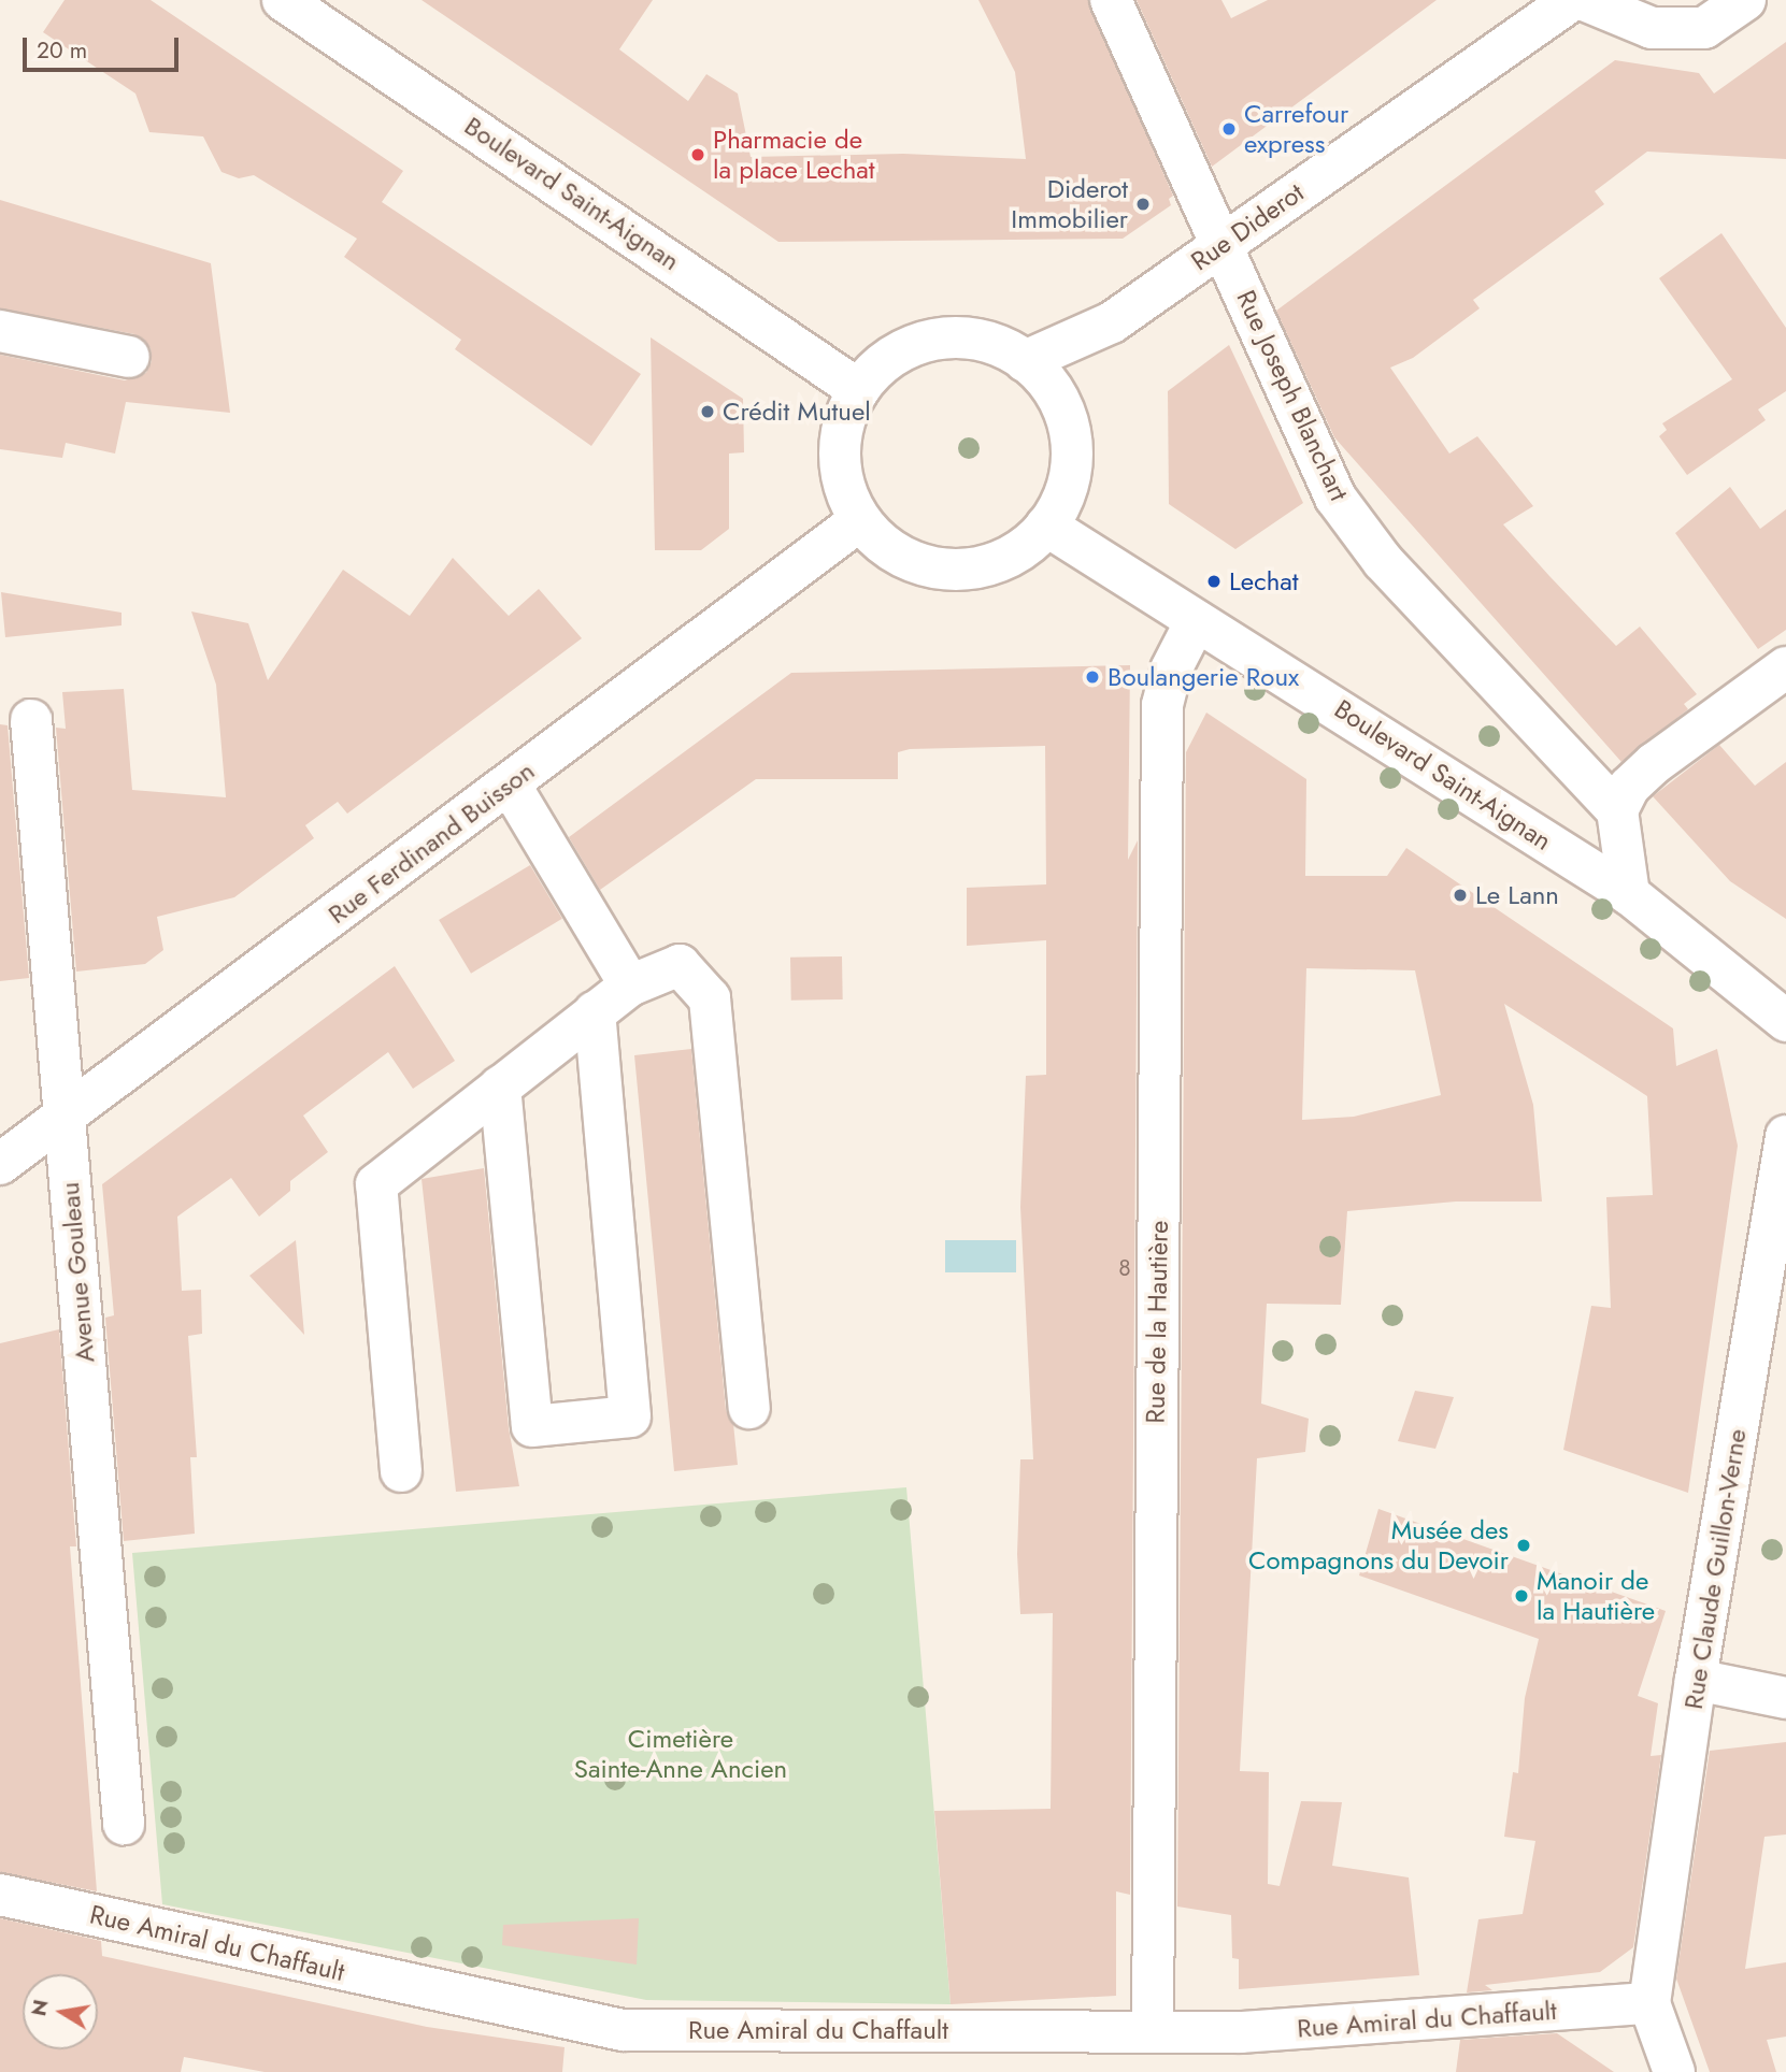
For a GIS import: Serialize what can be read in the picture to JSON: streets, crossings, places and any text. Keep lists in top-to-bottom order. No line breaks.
{"streets":{"street":["Boulevard Saint-Aignan","Rue Diderot","Rue Joseph Blanchart","Rue Ferdinand Buisson","Avenue Gouleau","Rue de la Hautière","Rue Claude Guillon-Verne","Rue Amiral du Chaffault"]},"crossings":[["Boulevard Saint-Aignan","Rue Diderot"],["Boulevard Saint-Aignan","Rue Ferdinand Buisson"],["Boulevard Saint-Aignan","Rue de la Hautière"],["Rue Diderot","Rue Joseph Blanchart"],["Rue Diderot","Rue Ferdinand Buisson"],["Rue Ferdinand Buisson","Avenue Gouleau"],["Rue de la Hautière","Rue Amiral du Chaffault"],["Rue Claude Guillon-Verne","Rue Amiral du Chaffault"]],"parks":["Cimetière Sainte-Anne Ancien"],"places":["Carrefour express","Pharmacie de la place Lechat","Diderot Immobilier","Crédit Mutuel","Lechat","Boulangerie Roux","Le Lann","Musée des Compagnons du Devoir","Manoir de la Hautière"],"house_numbers":["8"],"scale_bar":"20 m","north":"left"}
